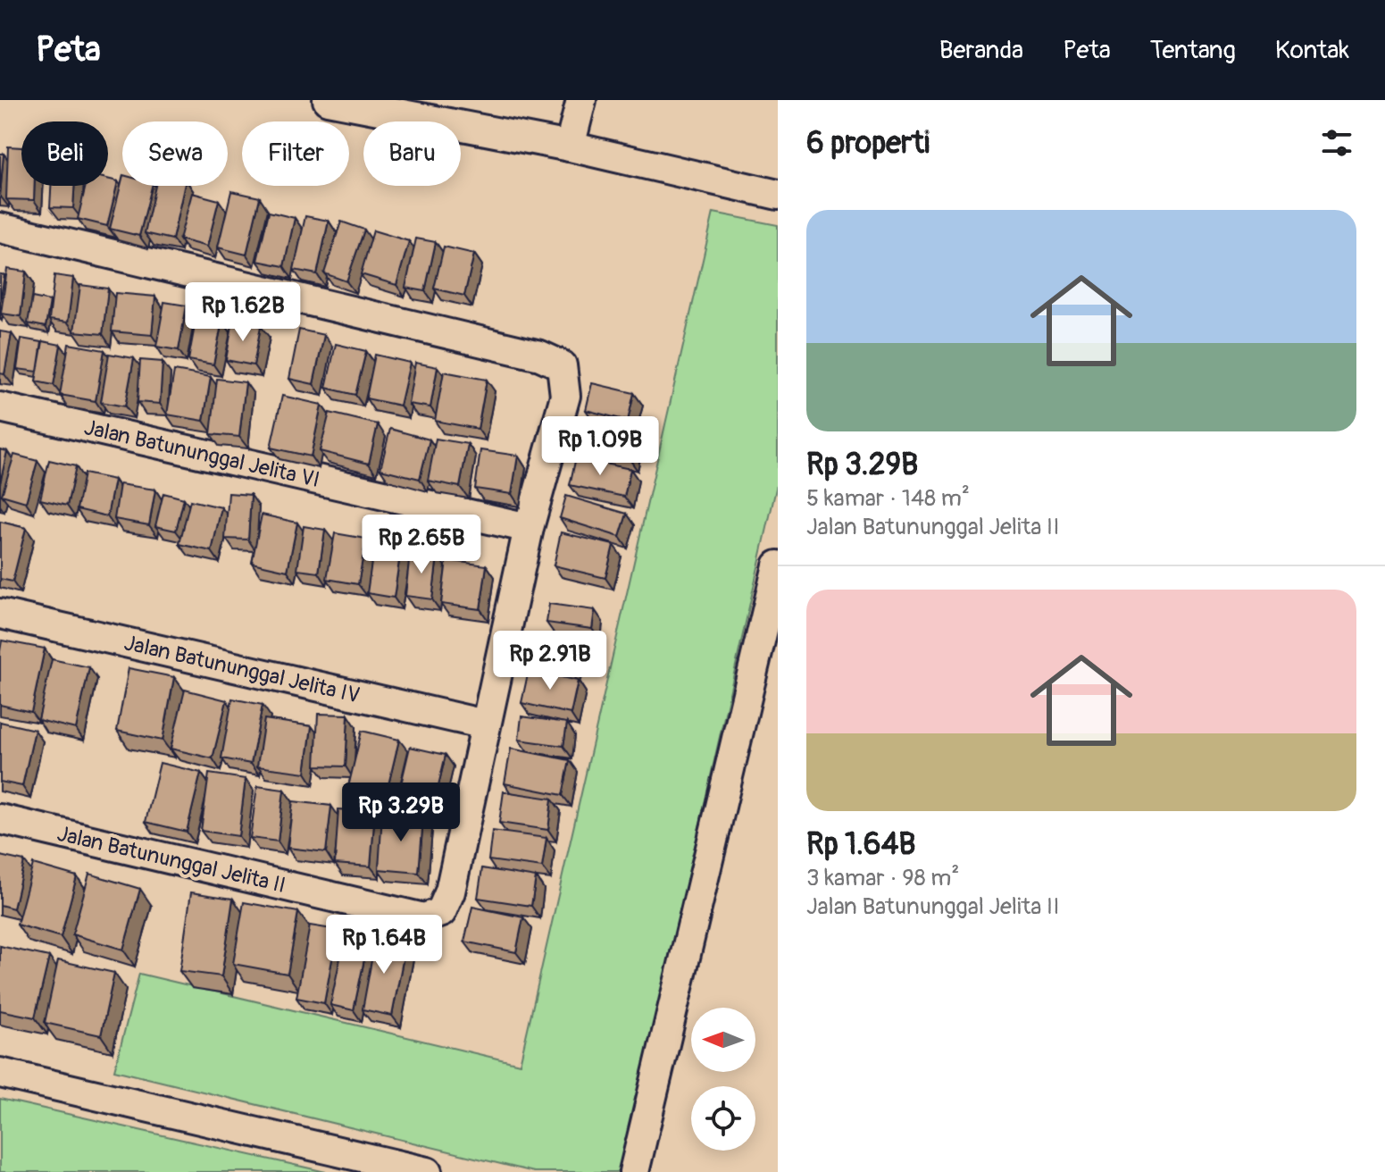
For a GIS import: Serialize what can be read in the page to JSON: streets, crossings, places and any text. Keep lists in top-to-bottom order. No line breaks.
{"streets":{"street":["Jalan Batununggal Jelita VI","Jalan Batununggal Jelita IV","Jalan Batununggal Jelita II"]},"crossings":[["Jalan Batununggal Jelita VI","Jalan Batununggal Jelita II"],["Jalan Batununggal Jelita IV","Jalan Batununggal Jelita II"]],"north":"left","page":{"header":"Peta","nav":["Beranda","Peta","Tentang","Kontak"],"heading":"6 properti","chip":["Beli","Sewa","Filter","Baru"],"list":[{"name":"Rp 3.29B","note":"5 kamar · 148 m² · Jalan Batununggal Jelita II"},{"name":"Rp 1.64B","note":"3 kamar · 98 m² · Jalan Batununggal Jelita II"}],"price":["Rp 1.62B","Rp 1.09B","Rp 2.65B","Rp 2.91B","Rp 3.29B","Rp 1.64B"]}}
